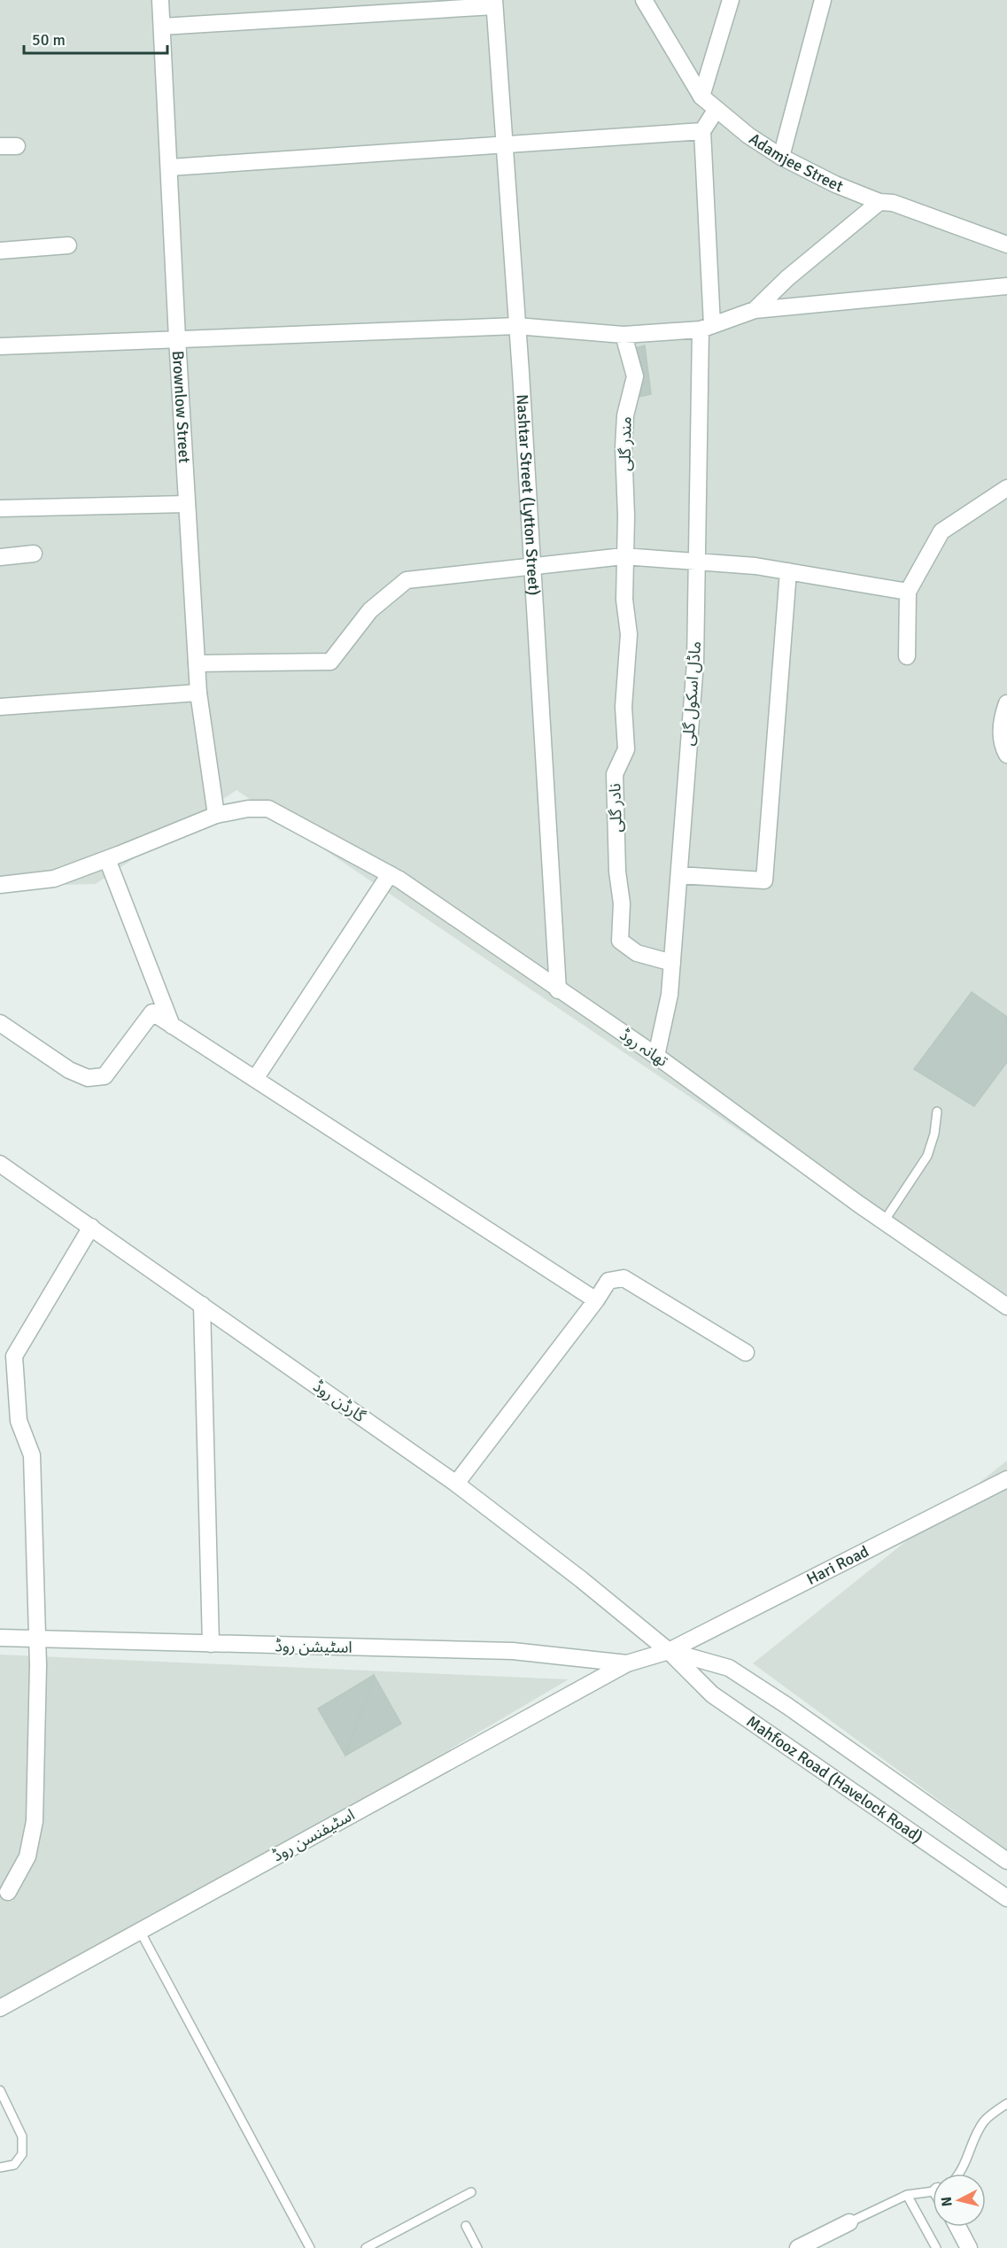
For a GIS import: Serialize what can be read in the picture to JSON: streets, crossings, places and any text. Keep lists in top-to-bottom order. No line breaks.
{"streets":{"street":["Adamjee Street","Brownlow Street","مندر گلی","Nashtar Street (Lytton Street)","ماڈل اسکول گلی","نادر گلی","تھانہ روڈ","گارڈن روڈ","Hari Road","اسٹیشن روڈ","Mahfooz Road (Havelock Road)","اسٹیفنسن روڈ"]},"crossings":[["Brownlow Street","تھانہ روڈ"],["مندر گلی","نادر گلی"],["Nashtar Street (Lytton Street)","تھانہ روڈ"],["ماڈل اسکول گلی","نادر گلی"],["ماڈل اسکول گلی","تھانہ روڈ"],["گارڈن روڈ","Hari Road"],["گارڈن روڈ","Mahfooz Road (Havelock Road)"],["Hari Road","اسٹیشن روڈ"],["Hari Road","Mahfooz Road (Havelock Road)"],["Hari Road","اسٹیفنسن روڈ"],["اسٹیشن روڈ","اسٹیفنسن روڈ"]],"scale_bar":"50 m","north":"left"}
